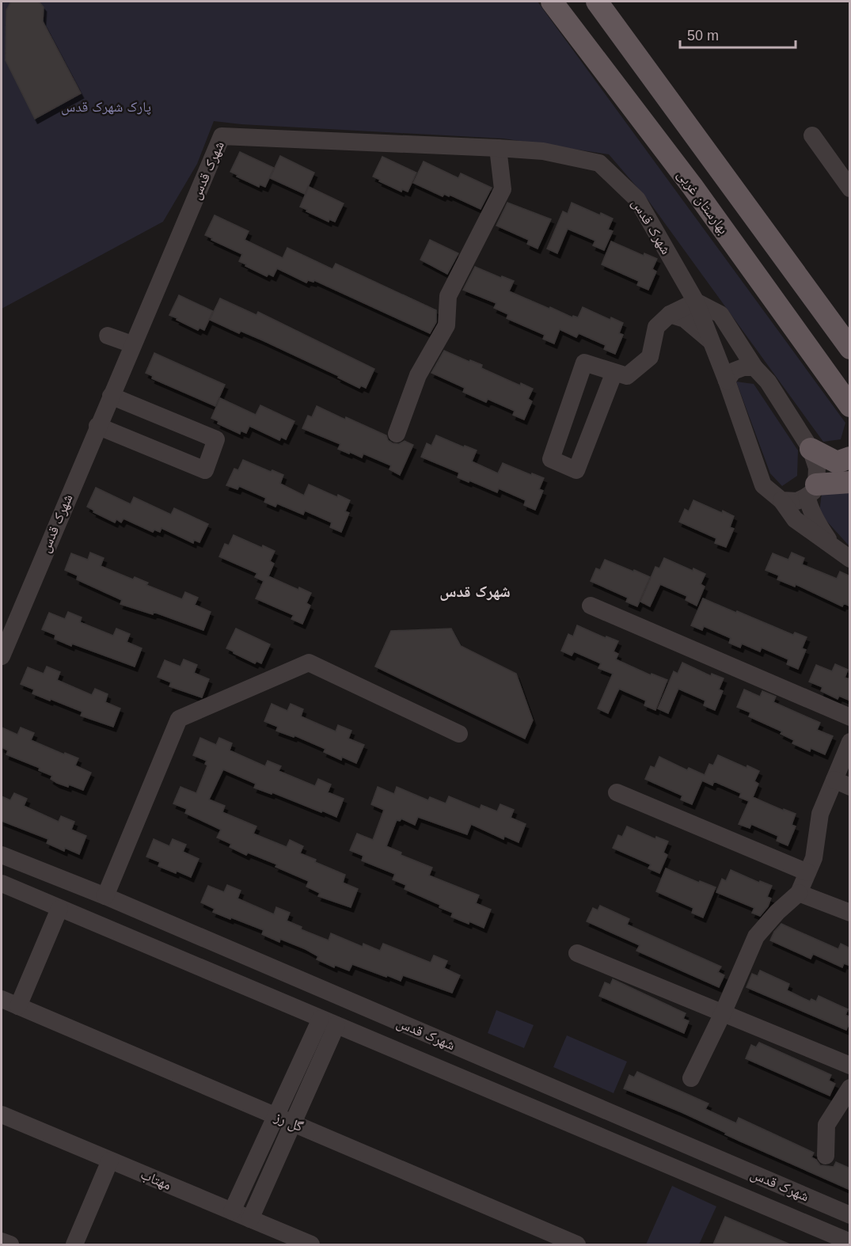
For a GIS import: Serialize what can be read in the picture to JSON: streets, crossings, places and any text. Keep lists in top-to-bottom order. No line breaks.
{"streets":{"main road":["بهارستان غربی"],"street":["شهرک قدس","گل رز","مهتاب"]},"districts":["شهرک قدس"],"parks":["پارک شهرک قدس"],"scale_bar":"50 m"}
